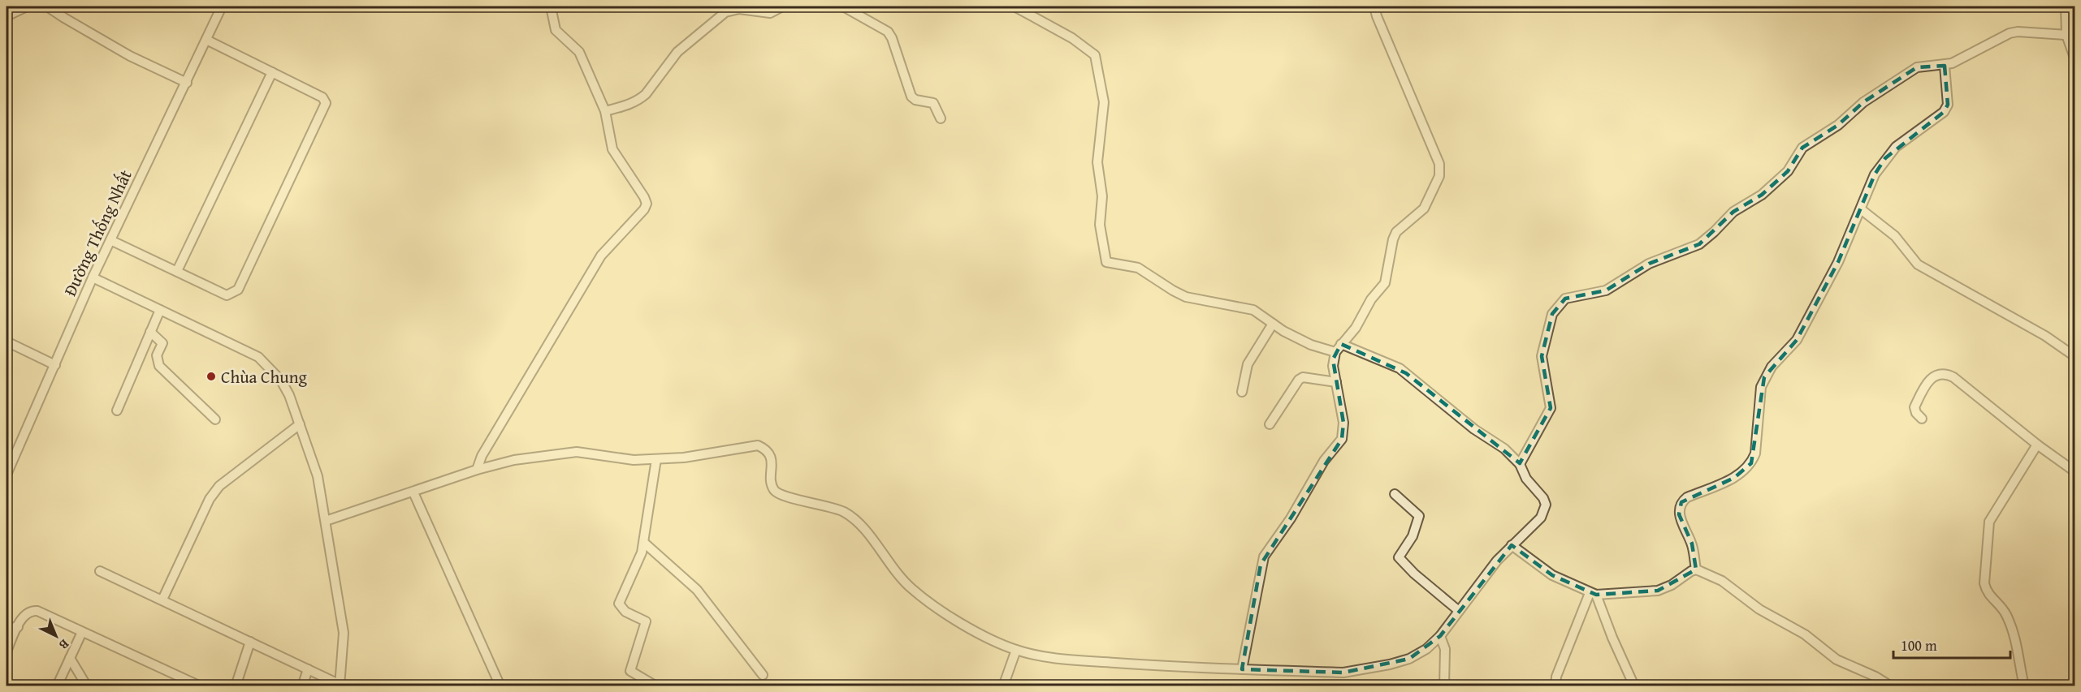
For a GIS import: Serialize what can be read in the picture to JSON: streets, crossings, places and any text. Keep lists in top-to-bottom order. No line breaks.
{"streets":{"street":["Đường Thống Nhất"]},"places":["Chùa Chung"],"scale_bar":"100 m","north":"bottom right"}
